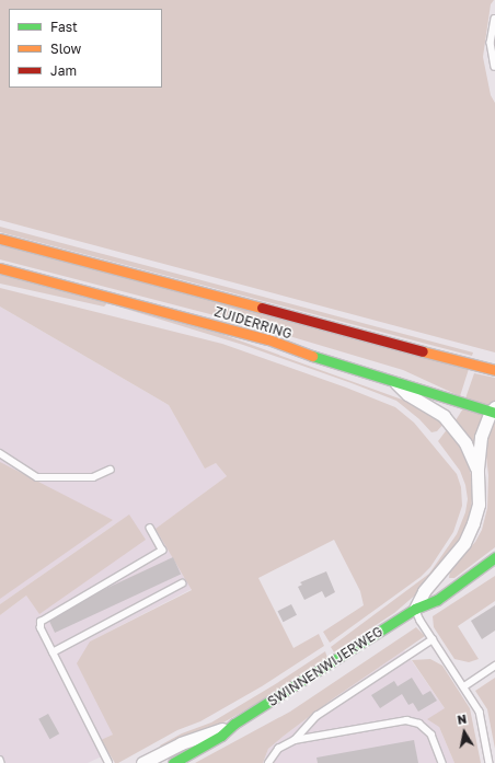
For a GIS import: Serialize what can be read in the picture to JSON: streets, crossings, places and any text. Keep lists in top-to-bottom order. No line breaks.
{"streets":{"main road":["ZUIDERRING","SWINNENWIJERWEG"]},"crossings":[["ZUIDERRING","SWINNENWIJERWEG"]],"legend":["Fast","Slow","Jam"],"north":"top"}
